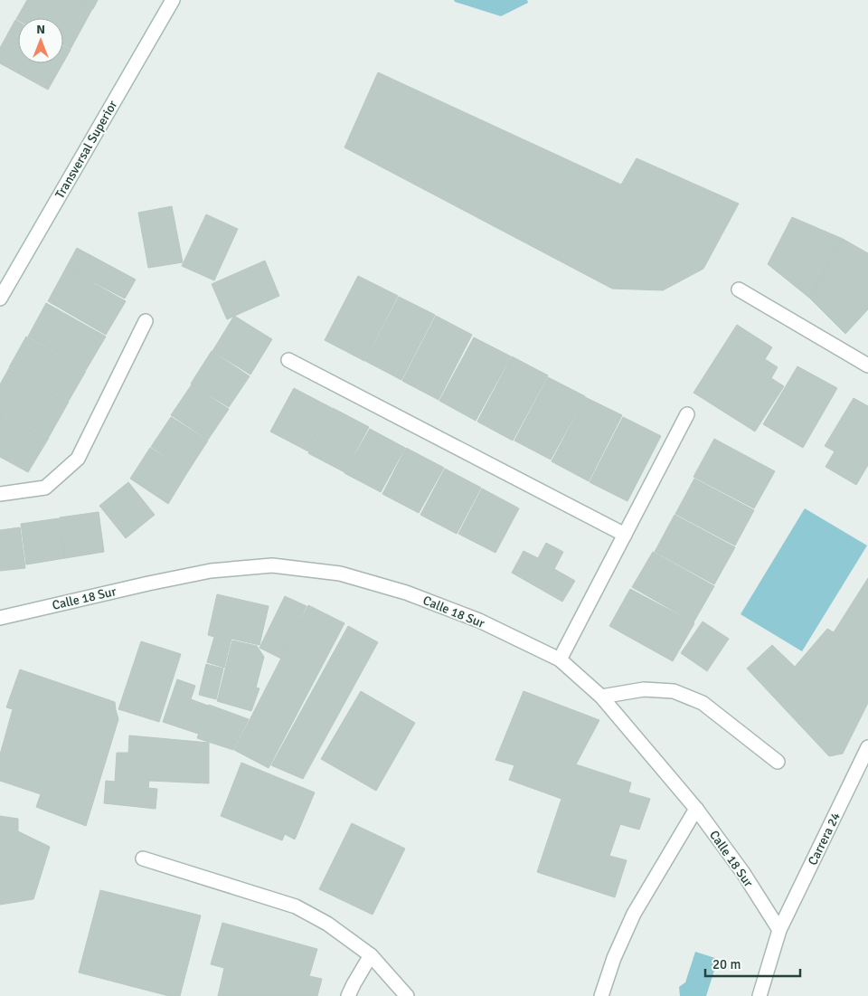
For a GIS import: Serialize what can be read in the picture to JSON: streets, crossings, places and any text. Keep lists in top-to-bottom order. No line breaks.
{"streets":{"street":["Transversal Superior","Calle 18 Sur","Carrera 24"]},"crossings":[["Calle 18 Sur","Carrera 24"]],"scale_bar":"20 m","north":"top"}
